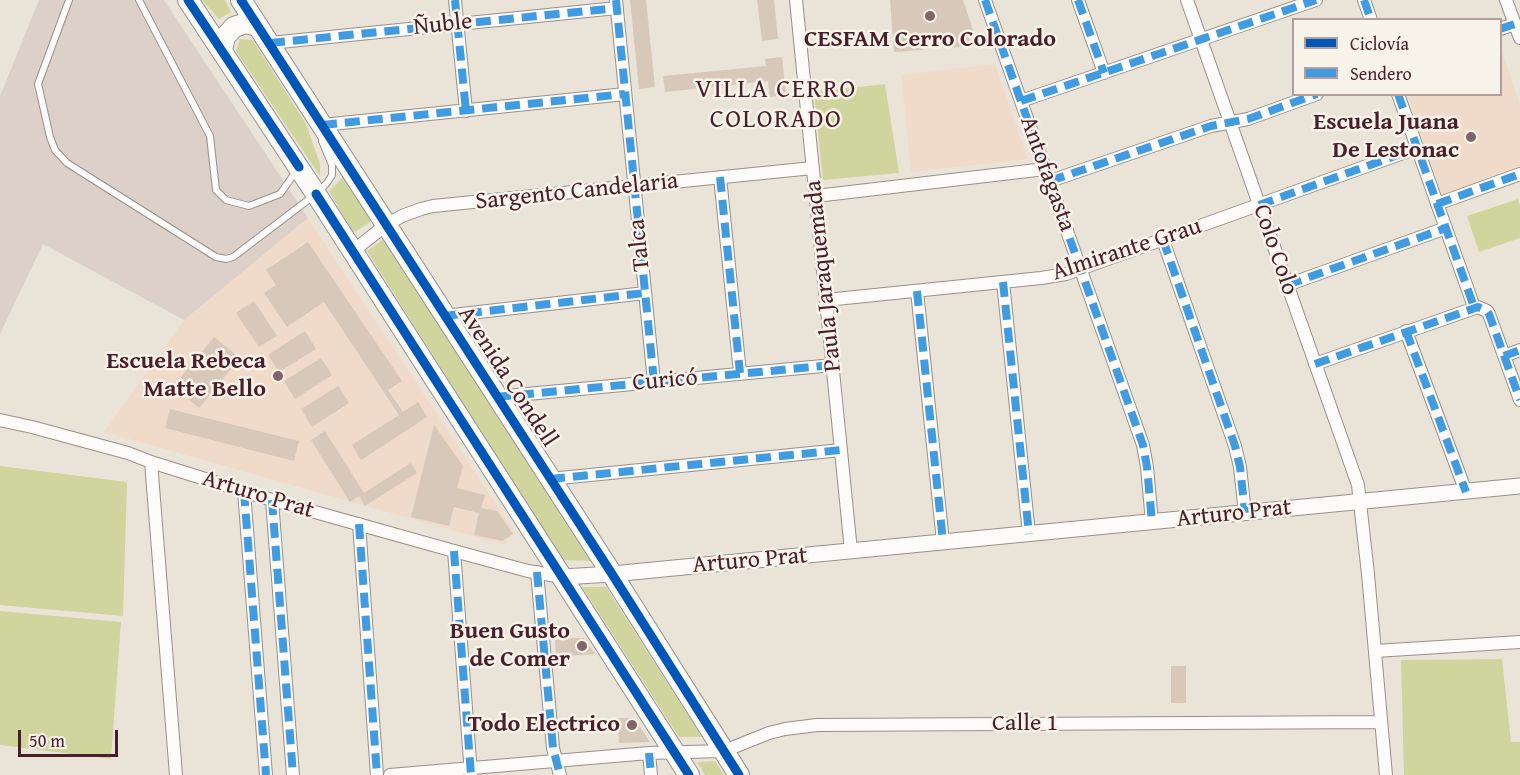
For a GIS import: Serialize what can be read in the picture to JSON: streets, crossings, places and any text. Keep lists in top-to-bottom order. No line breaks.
{"streets":{"main road":["Avenida Condell"],"street":["Ñuble","Antofagasta","Sargento Candelaria","Talca","Almirante Grau","Colo Colo","Paula Jaraquemada","Curicó","Arturo Prat","Calle 1"]},"crossings":[["Ñuble","Talca"],["Ñuble","Avenida Condell"],["Antofagasta","Almirante Grau"],["Antofagasta","Arturo Prat"],["Sargento Candelaria","Talca"],["Sargento Candelaria","Paula Jaraquemada"],["Sargento Candelaria","Avenida Condell"],["Talca","Curicó"],["Almirante Grau","Colo Colo"],["Almirante Grau","Paula Jaraquemada"],["Colo Colo","Arturo Prat"],["Colo Colo","Calle 1"],["Paula Jaraquemada","Curicó"],["Paula Jaraquemada","Arturo Prat"],["Avenida Condell","Curicó"],["Avenida Condell","Arturo Prat"],["Avenida Condell","Calle 1"]],"districts":["VILLA CERRO COLORADO"],"places":["CESFAM Cerro Colorado","Escuela Juana De Lestonac","Escuela Rebeca Matte Bello","Buen Gusto de Comer","Todo Electrico"],"legend":["Ciclovía","Sendero"],"scale_bar":"50 m"}
